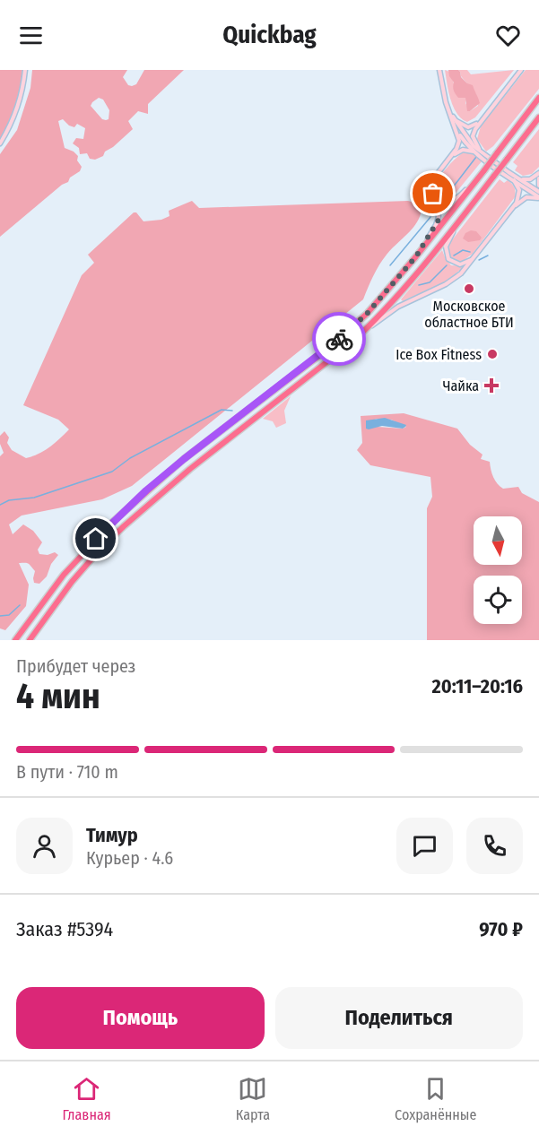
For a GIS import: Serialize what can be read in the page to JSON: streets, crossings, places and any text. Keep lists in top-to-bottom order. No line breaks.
{"places":{"other":["Московское областное БТИ","Ice Box Fitness"],"health":["Чайка"]},"north":"bottom","page":{"header":"Quickbag","heading":["4 мин","Прибудет через","20:11–20:16"],"panel":["Тимур","Курьер · 4.6","Заказ #5394","970 ₽"],"bar":"В пути · 710 m","buttons":["Помощь","Поделиться"],"tabs":["Главная","Карта","Сохранённые"]}}
